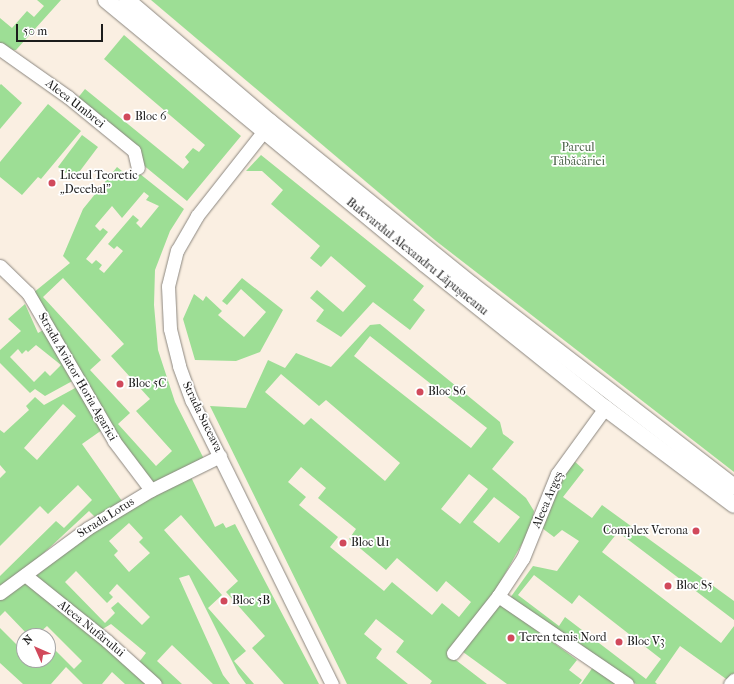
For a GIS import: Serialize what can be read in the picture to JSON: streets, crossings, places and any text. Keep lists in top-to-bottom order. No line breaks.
{"streets":{"main road":["Bulevardul Alexandru Lăpușneanu"],"street":["Aleea Umbrei","Strada Aviator Horia Agarici","Strada Suceava","Aleea Argeș","Strada Lotus","Aleea Nufărului"]},"crossings":[["Bulevardul Alexandru Lăpușneanu","Strada Suceava"],["Bulevardul Alexandru Lăpușneanu","Aleea Argeș"],["Strada Aviator Horia Agarici","Strada Lotus"],["Strada Suceava","Strada Lotus"],["Strada Lotus","Aleea Nufărului"]],"parks":["Parcul Tăbăcăriei"],"places":["Bloc 6","Liceul Teoretic „Decebal”","Bloc 5C","Bloc S6","Complex Verona","Bloc U1","Bloc S5","Bloc 5B","Teren tenis Nord","Bloc V3"],"scale_bar":"50 m","north":"top left"}
